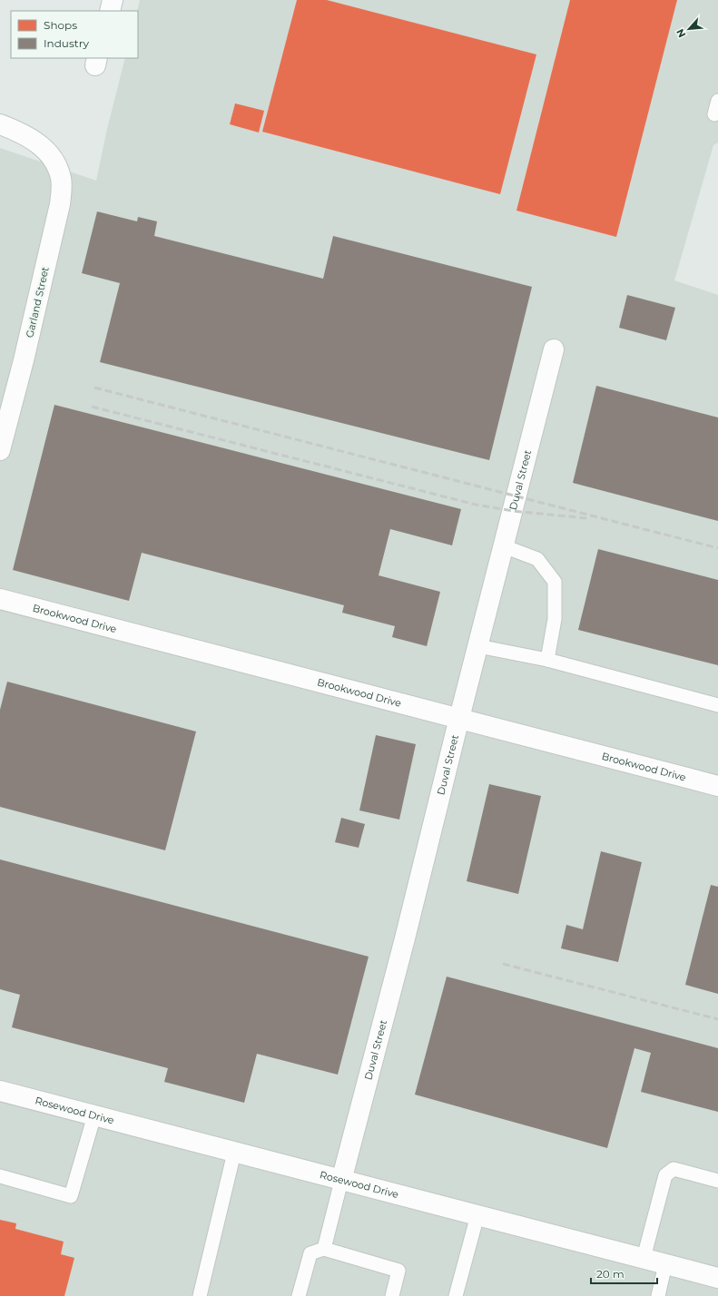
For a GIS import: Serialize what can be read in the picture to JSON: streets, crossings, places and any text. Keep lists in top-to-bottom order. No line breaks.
{"streets":{"street":["Garland Street","Duval Street","Brookwood Drive","Rosewood Drive"]},"crossings":[["Duval Street","Brookwood Drive"],["Duval Street","Rosewood Drive"]],"legend":["Shops","Industry"],"scale_bar":"20 m","north":"bottom left"}
